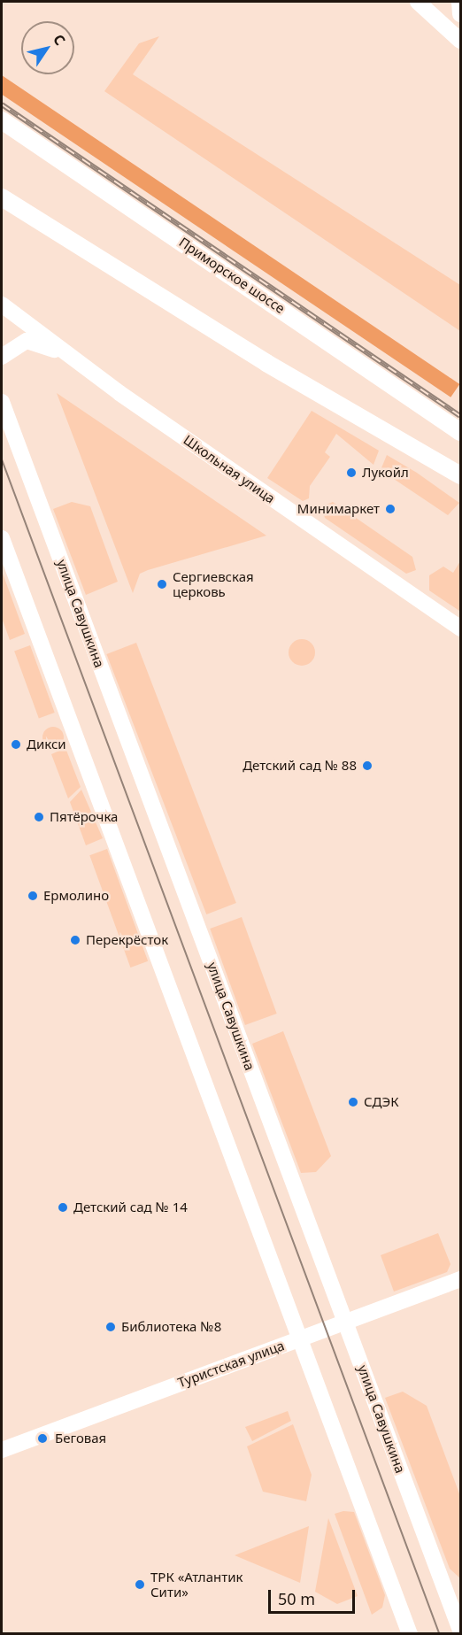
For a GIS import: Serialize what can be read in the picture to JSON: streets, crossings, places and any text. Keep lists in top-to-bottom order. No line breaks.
{"streets":{"main road":["Приморское шоссе","Школьная улица","улица Савушкина","Туристская улица"]},"crossings":[["улица Савушкина","Туристская улица"]],"places":["Лукойл","Минимаркет","Сергиевская церковь","Дикси","Детский сад № 88","Пятёрочка","Ермолино","Перекрёсток","СДЭК","Детский сад № 14","Библиотека №8","Беговая","ТРК «Атлантик Сити»"],"scale_bar":"50 m","north":"top right"}
